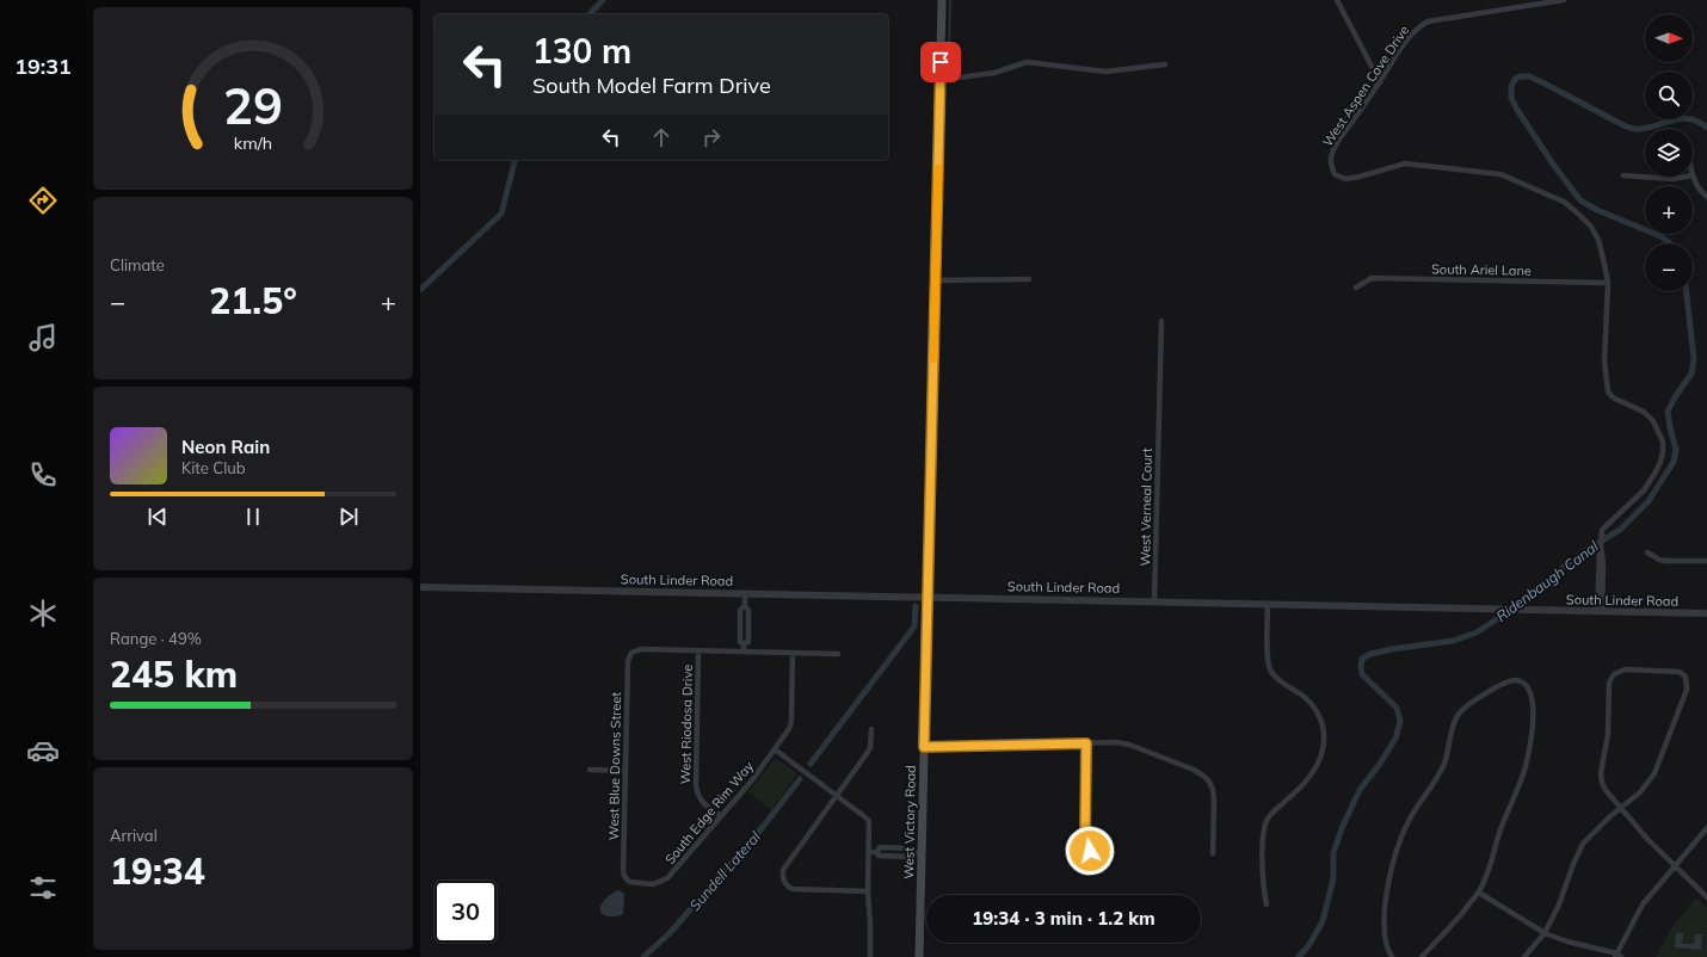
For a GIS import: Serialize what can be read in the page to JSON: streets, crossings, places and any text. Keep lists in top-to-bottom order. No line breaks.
{"streets":{"main road":["West Victory Road"],"street":["West Aspen Cove Drive","South Ariel Lane","West Verneal Court","South Linder Road","West Riodosa Drive","West Blue Downs Street","South Edge Rim Way"]},"crossings":[["West Aspen Cove Drive","South Ariel Lane"],["West Aspen Cove Drive","South Linder Road"],["West Verneal Court","South Linder Road"],["South Linder Road","West Victory Road"],["West Riodosa Drive","West Blue Downs Street"],["West Riodosa Drive","South Edge Rim Way"],["West Blue Downs Street","South Edge Rim Way"]],"water":["Ridenbaugh Canal","Sundell Lateral"],"north":"right","page":{"tabs":"19:31","map_buttons":["+","−"],"turn":["130 m","South Model Farm Drive"],"tile":["Climate",["Range · 49%","245 km"],["Arrival","19:34"]],"heat":["−","21.5°","+"],"song":["Neon Rain","Kite Club"],"limit":"30","trip":"19:34 · 3 min · 1.2 km","gauge":["29","km/h"]}}
